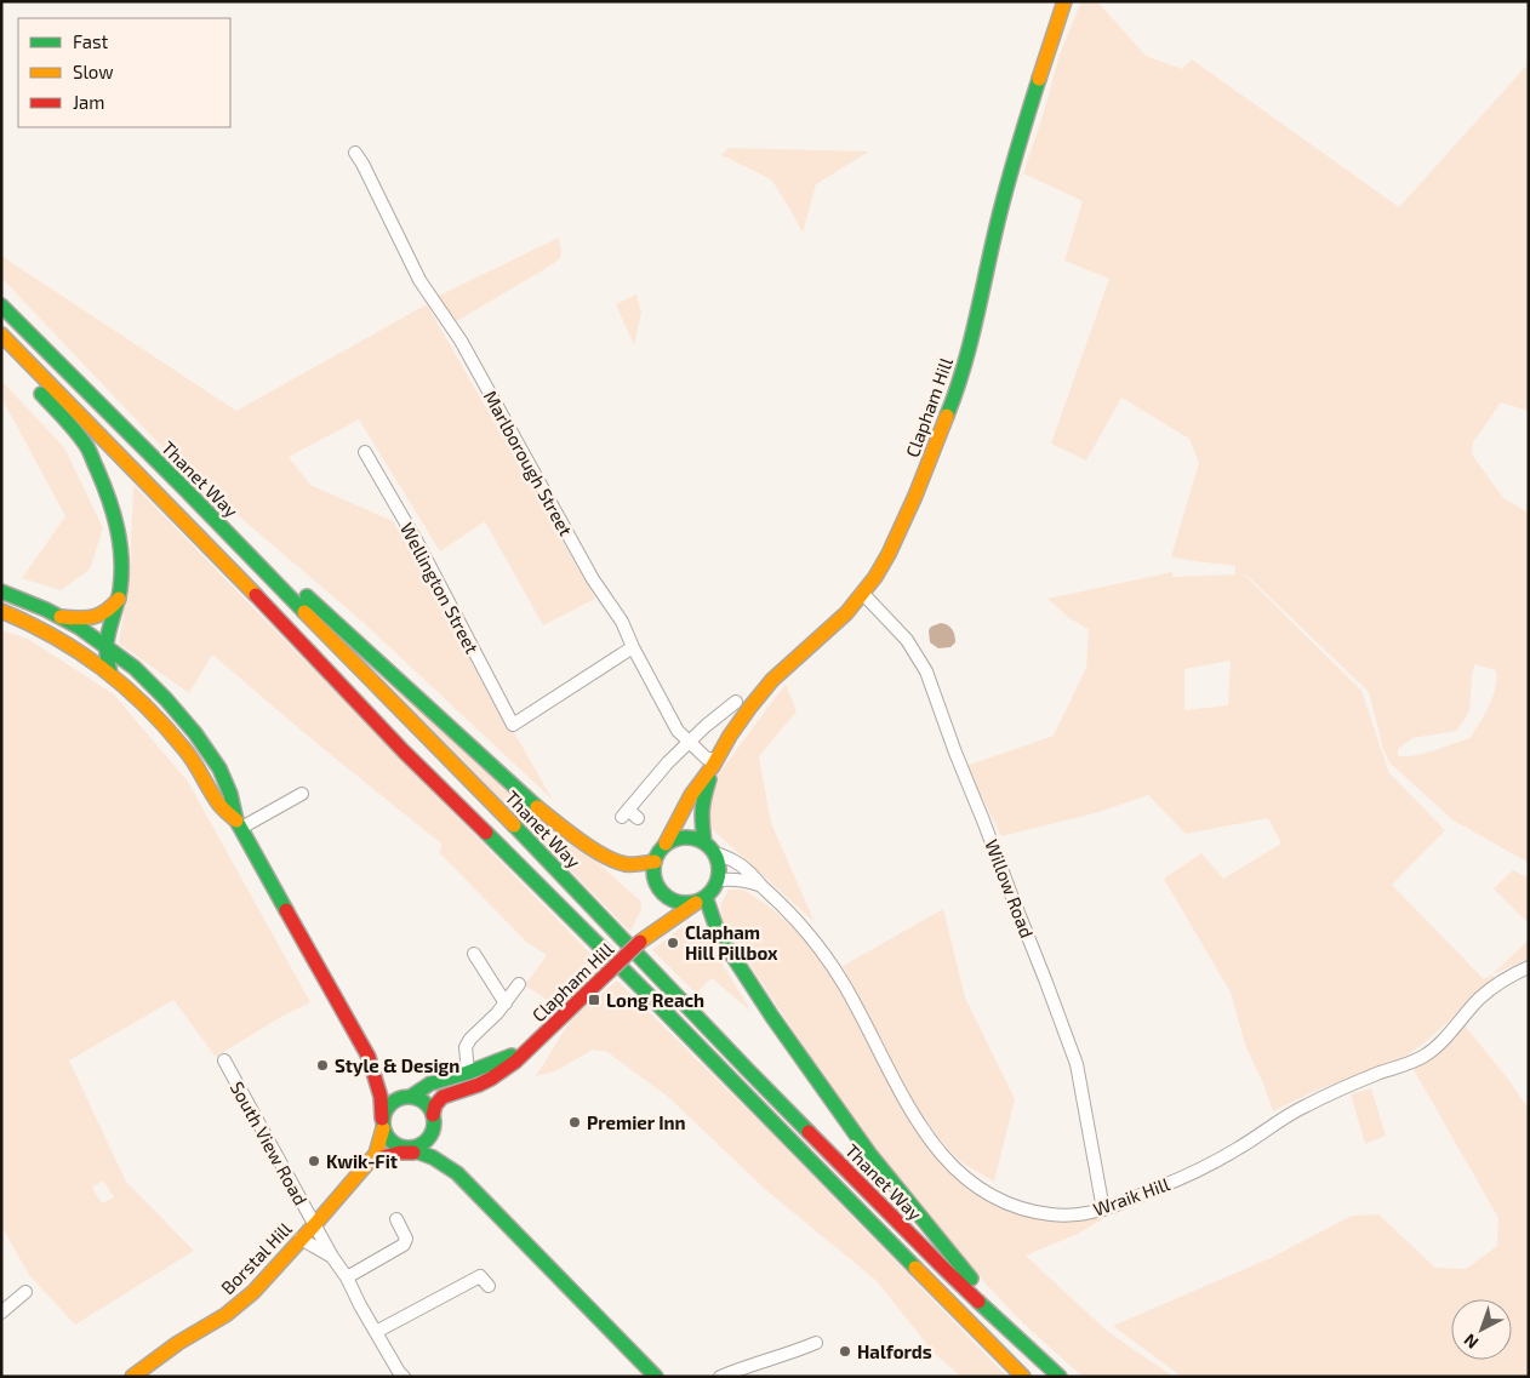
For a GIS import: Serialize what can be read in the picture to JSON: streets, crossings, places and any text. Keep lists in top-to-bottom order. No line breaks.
{"streets":{"main road":["Clapham Hill","Thanet Way","Borstal Hill"],"street":["Marlborough Street","Wellington Street","Willow Road","South View Road","Wraik Hill"]},"crossings":[["Clapham Hill","Marlborough Street"],["Clapham Hill","Willow Road"],["Clapham Hill","Wraik Hill"],["Clapham Hill","Borstal Hill"],["Marlborough Street","Wellington Street"],["Willow Road","Wraik Hill"],["South View Road","Borstal Hill"]],"places":{"other":["Clapham Hill Pillbox","Style & Design","Premier Inn","Kwik-Fit","Halfords"],"transit":["Long Reach"]},"legend":["Fast","Slow","Jam"],"north":"bottom left"}
